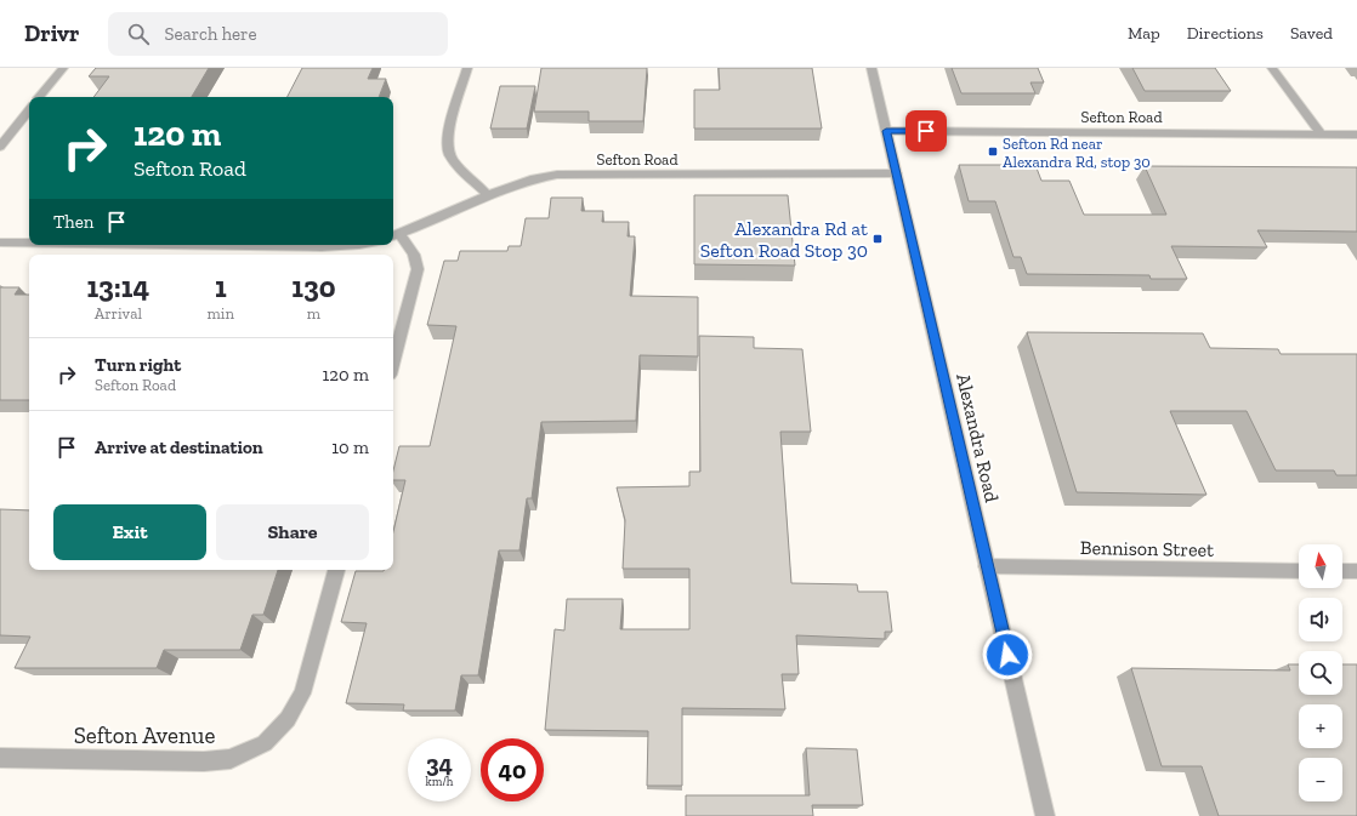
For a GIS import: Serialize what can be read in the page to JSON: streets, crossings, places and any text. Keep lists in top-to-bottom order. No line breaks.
{"streets":{"street":["Sefton Road","Alexandra Road","Bennison Street","Sefton Avenue"]},"crossings":[["Sefton Road","Alexandra Road"],["Alexandra Road","Bennison Street"]],"places":{"transit":["Sefton Rd near Alexandra Rd, stop 30","Alexandra Rd at Sefton Road Stop 30"]},"north":"top","page":{"header":"Drivr","search":"Search here","nav":["Map","Directions","Saved"],"turn":["120 m","Sefton Road"],"then":"Then","eta":["13:14","Arrival","1","min","130","m"],"list":[{"name":"Turn right","note":"Sefton Road","value":"120 m"},{"name":"Arrive at destination","value":"10 m"}],"buttons":["Exit","Share"],"map_buttons":["+","−"],"speed":"34 km/h","limit":"40"}}
